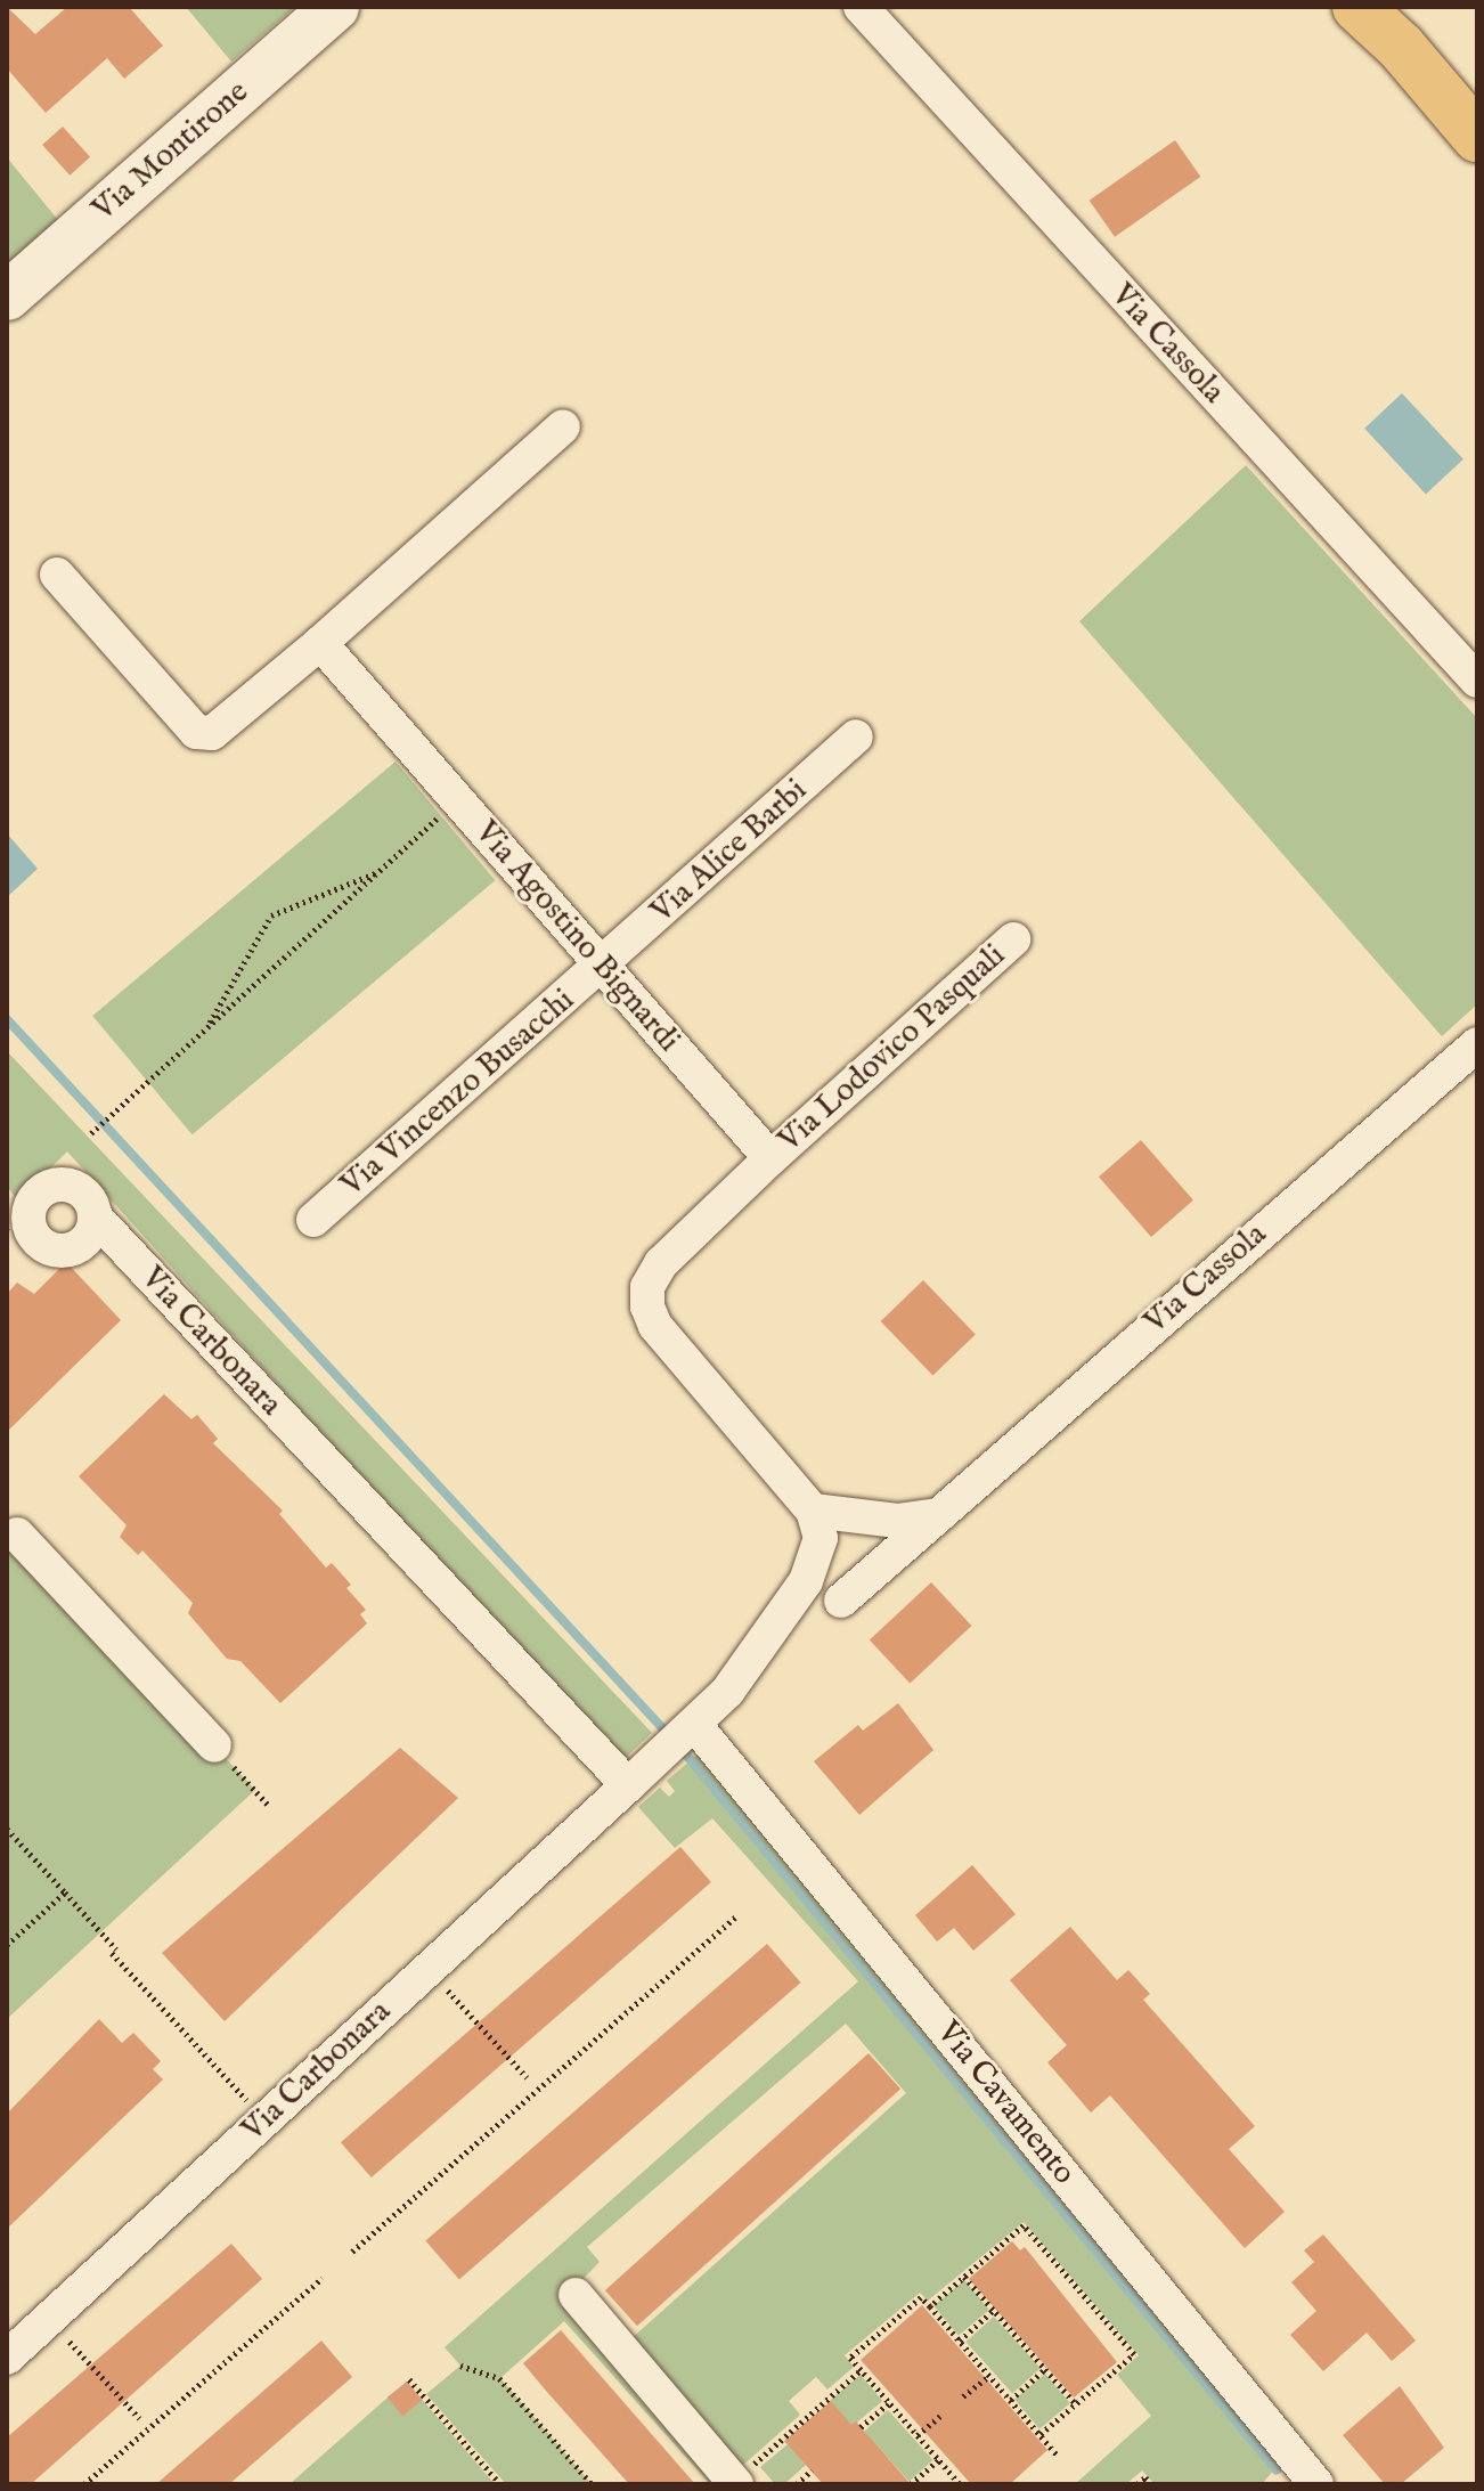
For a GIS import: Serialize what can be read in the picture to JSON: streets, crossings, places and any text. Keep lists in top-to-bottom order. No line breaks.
{"streets":{"street":["Via Montirone","Via Cassola","Via Alice Barbi","Via Agostino Bignardi","Via Lodovico Pasquali","Via Vincenzo Busacchi","Via Carbonara","Via Cavamento"]},"crossings":[["Via Alice Barbi","Via Agostino Bignardi"],["Via Alice Barbi","Via Vincenzo Busacchi"],["Via Agostino Bignardi","Via Lodovico Pasquali"],["Via Agostino Bignardi","Via Vincenzo Busacchi"],["Via Carbonara","Via Cavamento"]]}
